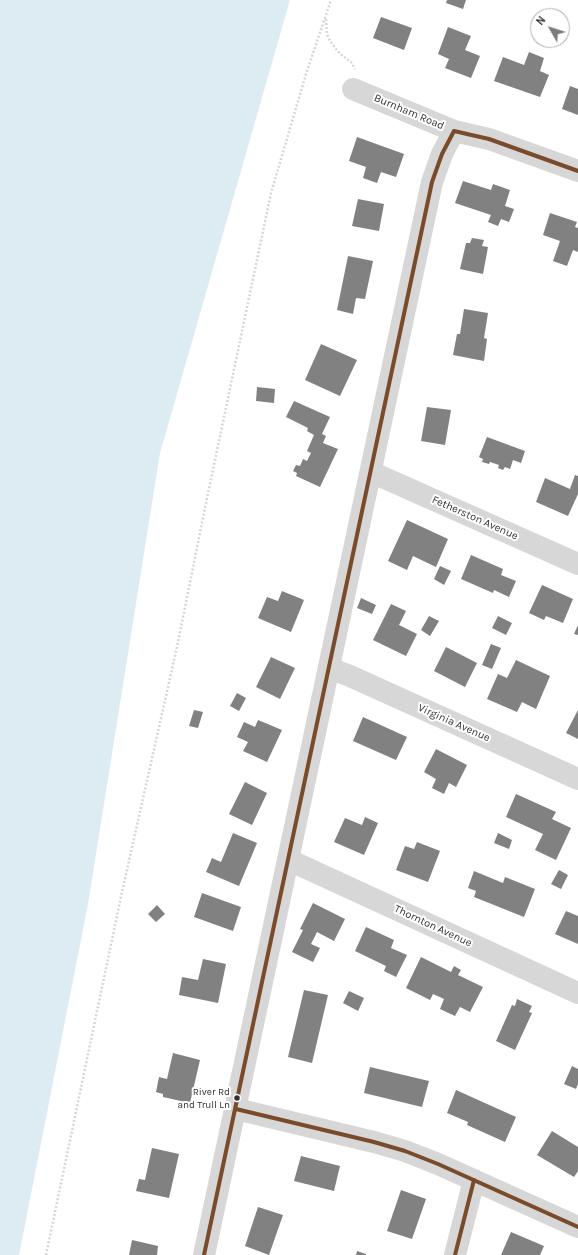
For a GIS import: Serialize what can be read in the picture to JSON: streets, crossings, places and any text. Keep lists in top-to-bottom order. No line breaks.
{"streets":{"street":["Burnham Road","Fetherston Avenue","Virginia Avenue","Thornton Avenue"]},"places":["River Rd and Trull Ln"],"north":"top left"}
